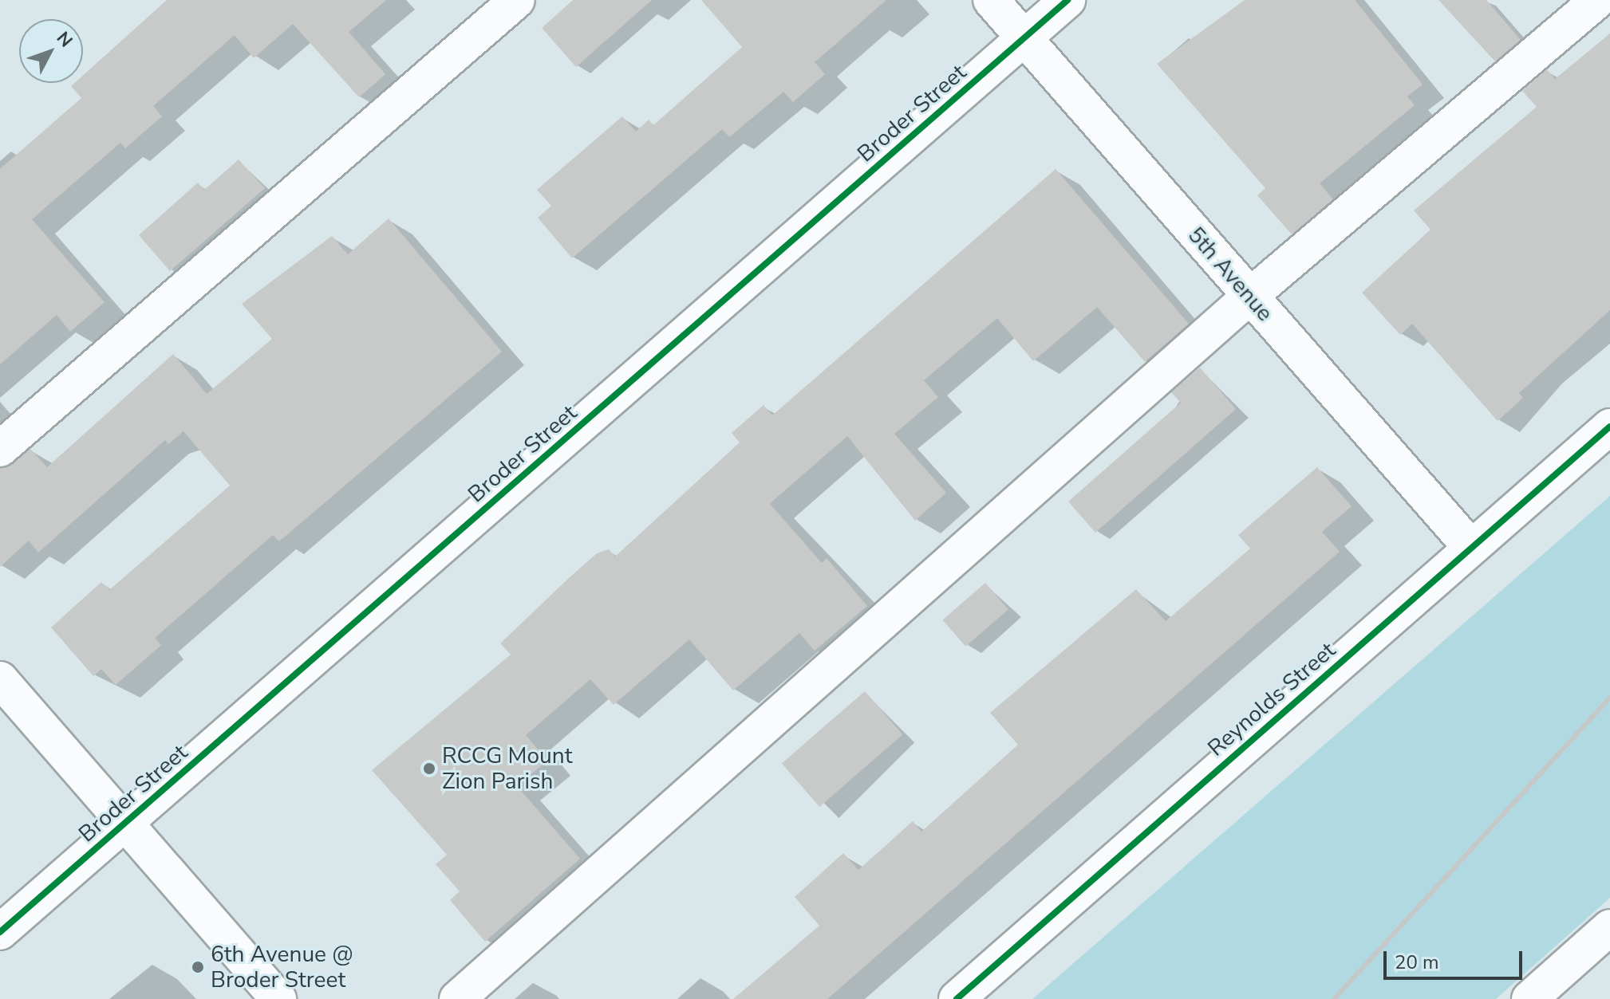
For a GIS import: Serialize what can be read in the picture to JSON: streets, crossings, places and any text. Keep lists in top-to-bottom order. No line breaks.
{"streets":{"street":["Broder Street","5th Avenue","Reynolds Street"]},"crossings":[["Broder Street","5th Avenue"],["5th Avenue","Reynolds Street"]],"places":["RCCG Mount Zion Parish","6th Avenue @ Broder Street"],"scale_bar":"20 m","north":"top right"}
